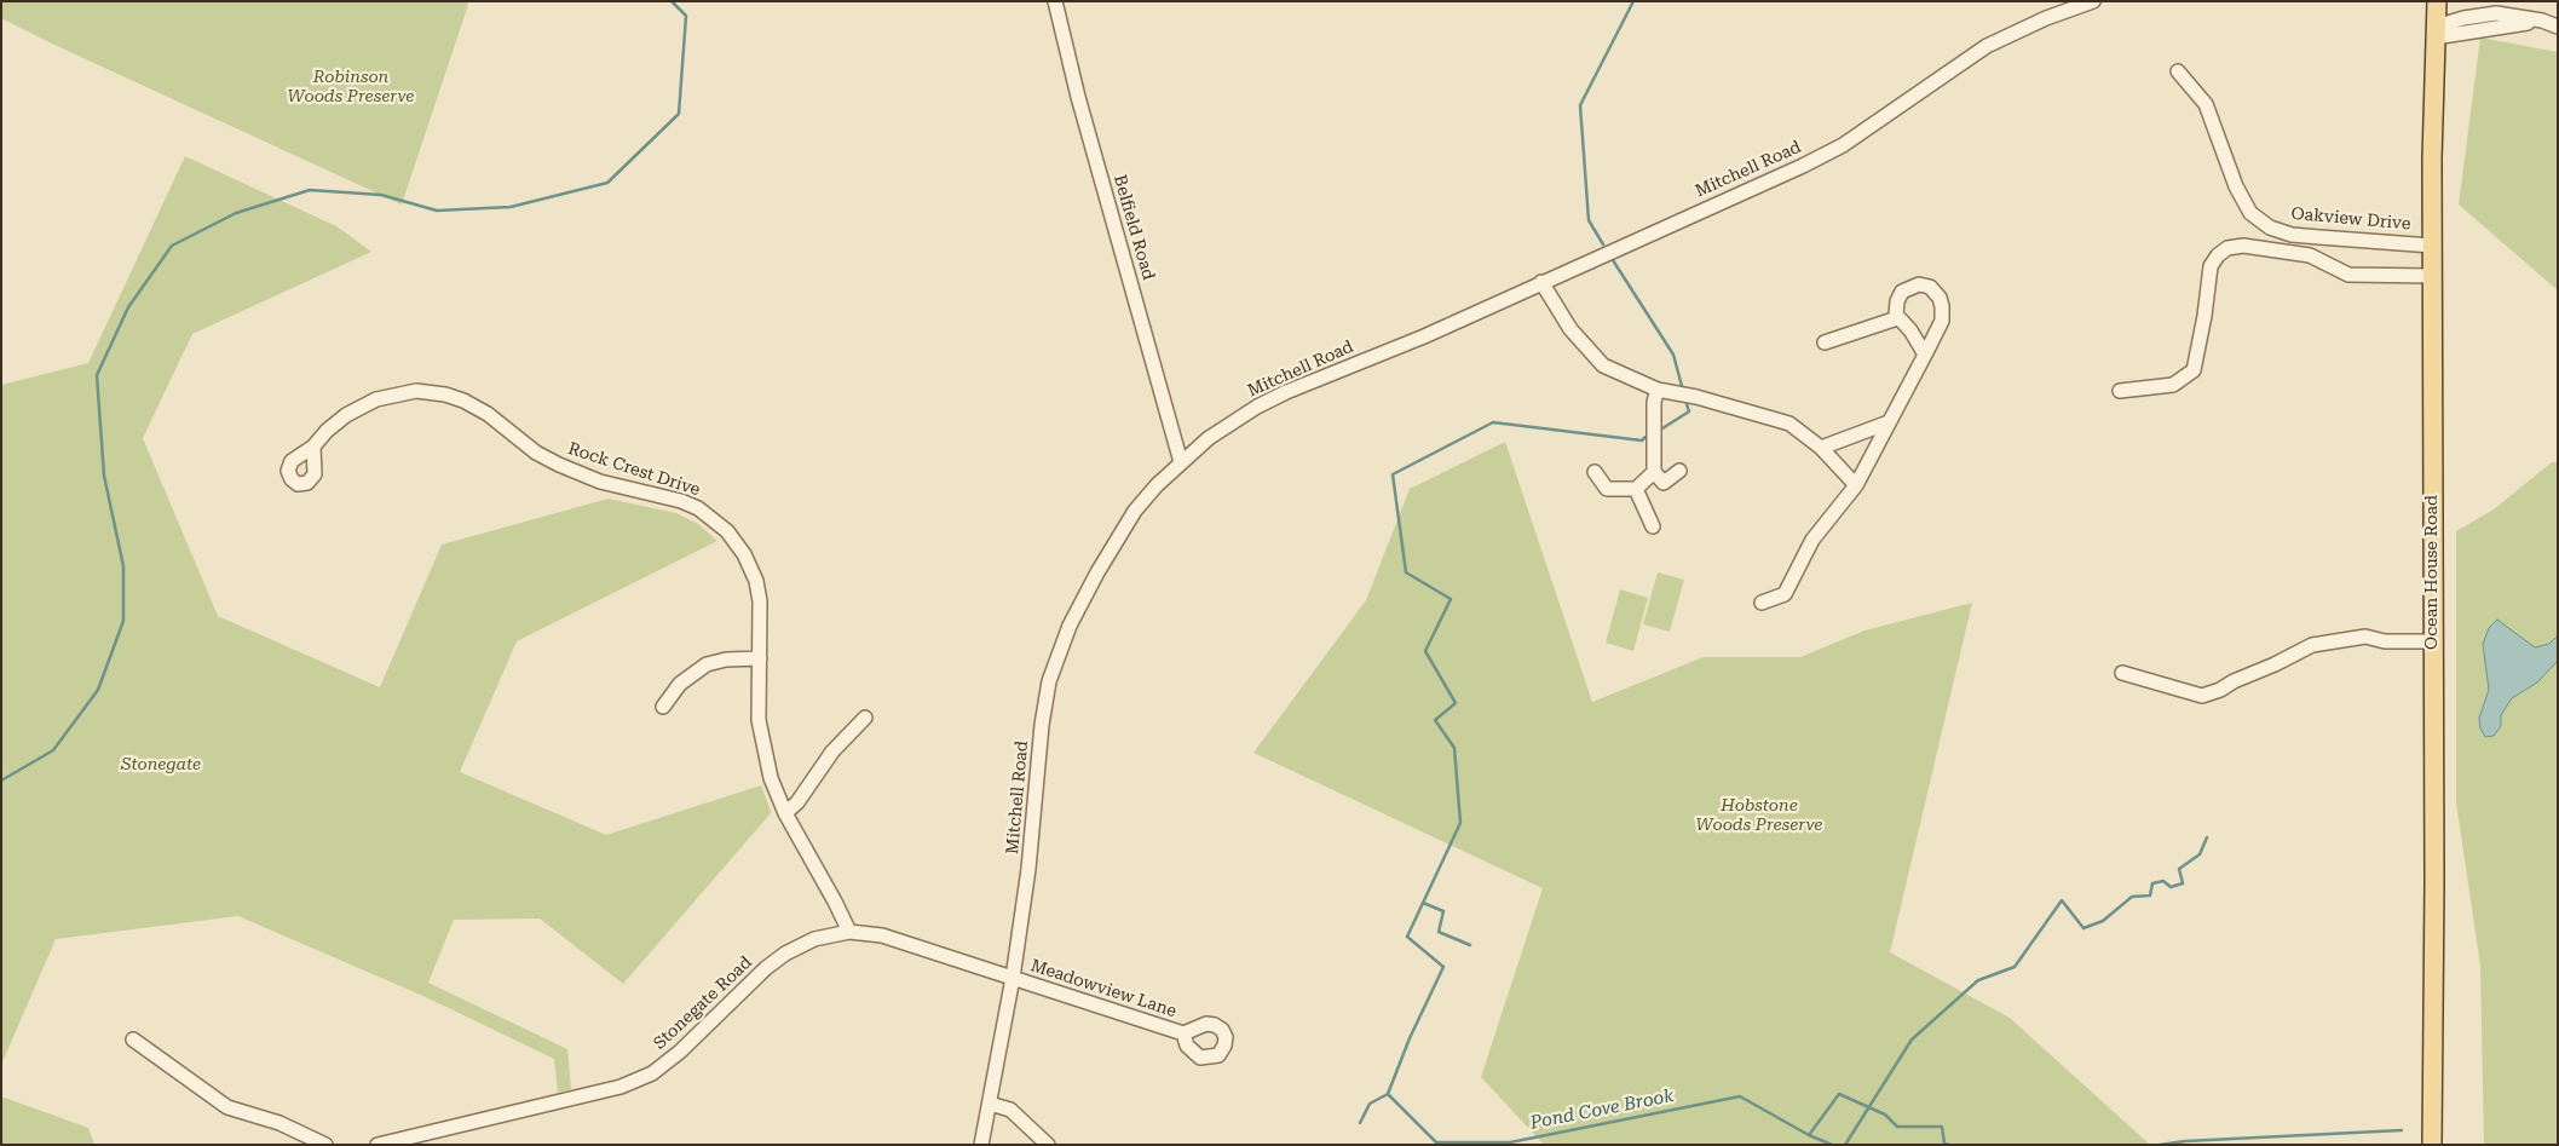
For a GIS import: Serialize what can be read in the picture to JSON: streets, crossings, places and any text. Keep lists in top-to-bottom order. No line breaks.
{"streets":{"main road":["Ocean House Road"],"street":["Mitchell Road","Oakview Drive","Belfield Road","Rock Crest Drive","Meadowview Lane","Stonegate Road"]},"crossings":[["Mitchell Road","Belfield Road"],["Mitchell Road","Meadowview Lane"],["Mitchell Road","Stonegate Road"],["Oakview Drive","Ocean House Road"],["Rock Crest Drive","Stonegate Road"],["Meadowview Lane","Stonegate Road"]],"water":["Pond Cove Brook"],"parks":["Robinson Woods Preserve","Stonegate","Hobstone Woods Preserve"]}
